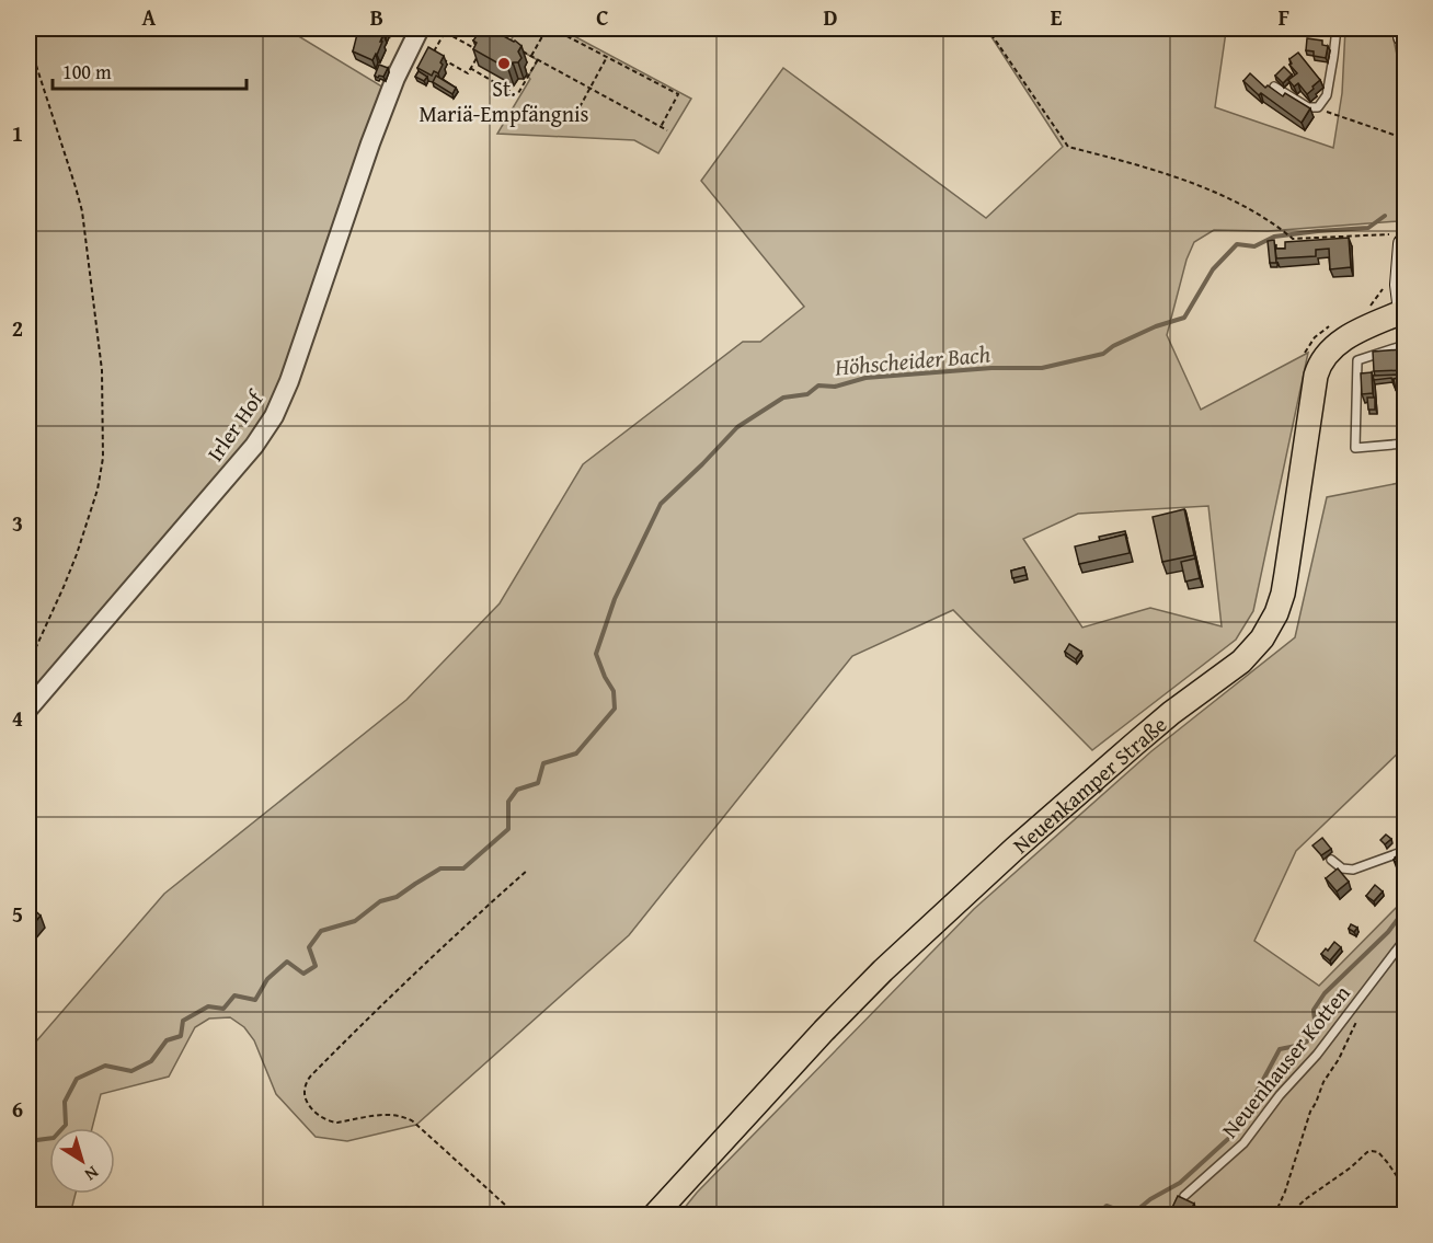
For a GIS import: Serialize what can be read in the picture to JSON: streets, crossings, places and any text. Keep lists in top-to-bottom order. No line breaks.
{"streets":{"main road":["Neuenkamper Straße"],"street":["Irler Hof"],"lane":["Neuenhauser Kotten"]},"water":["Höhscheider Bach"],"places":["St. Mariä-Empfängnis"],"scale_bar":"100 m","north":"bottom right","grid":{"columns":["A","B","C","D","E","F"],"rows":["1","2","3","4","5","6"]}}
